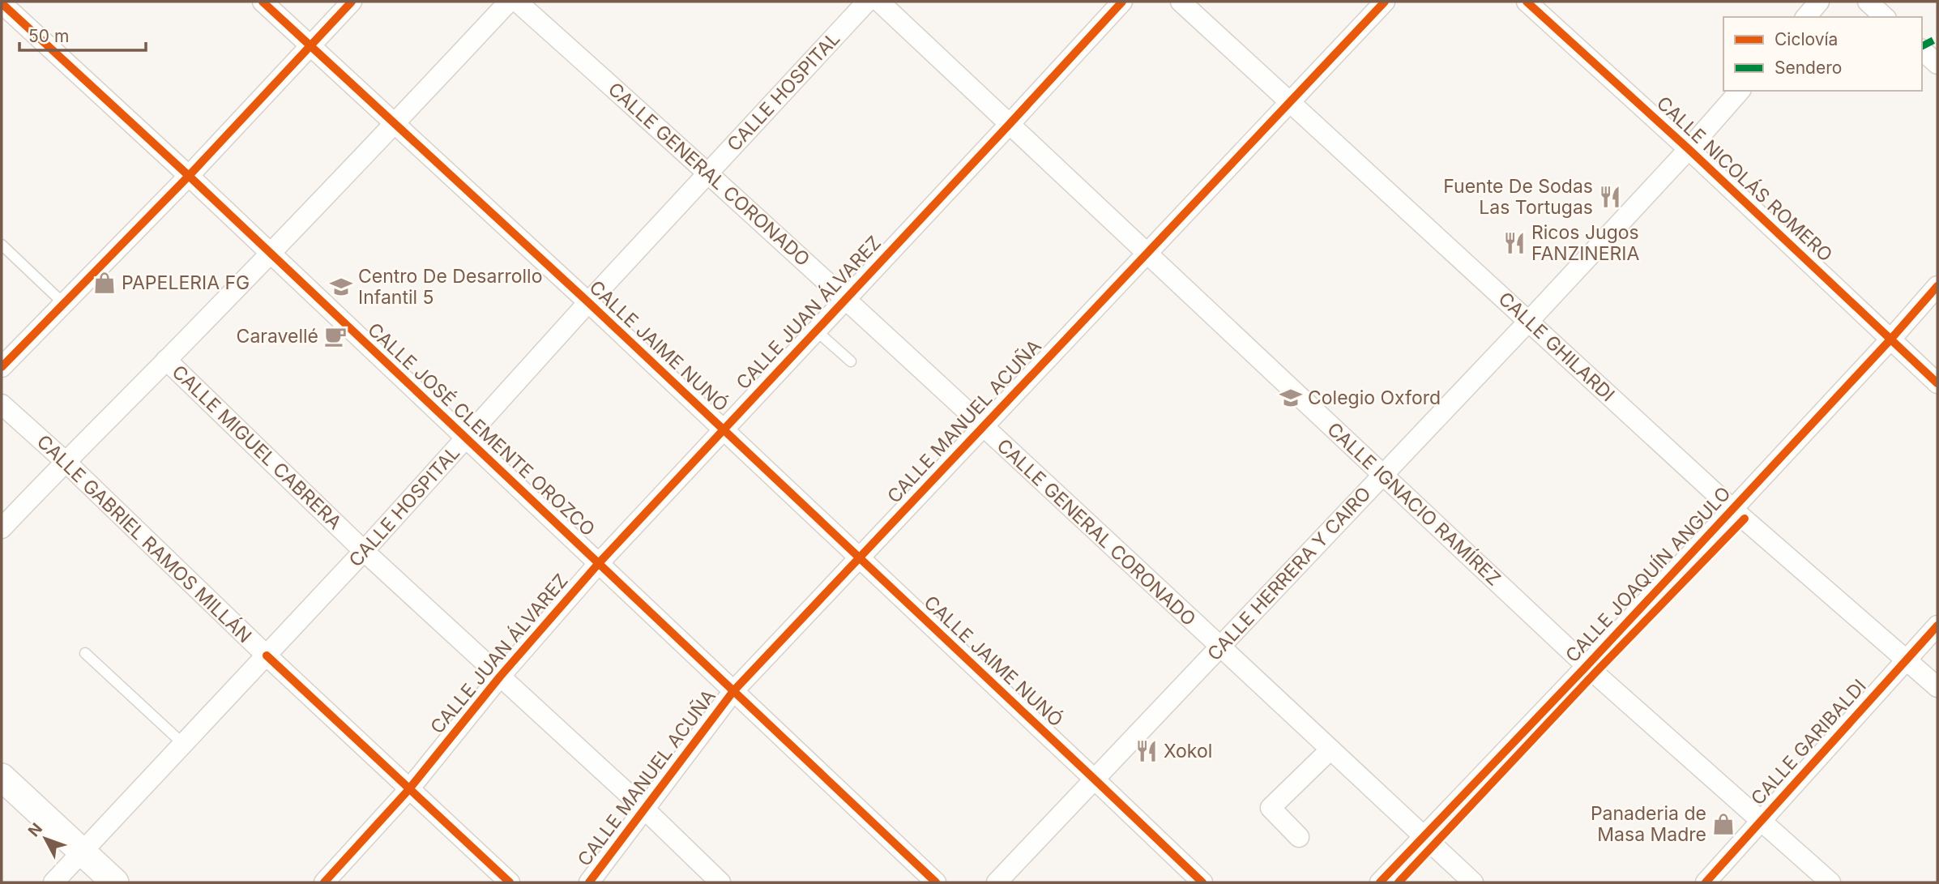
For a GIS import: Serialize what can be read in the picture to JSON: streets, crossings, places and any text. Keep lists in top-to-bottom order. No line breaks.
{"streets":{"street":["CALLE HOSPITAL","CALLE GENERAL CORONADO","CALLE NICOLÁS ROMERO","CALLE JUAN ÁLVAREZ","CALLE JAIME NUNÓ","CALLE GHILARDI","CALLE MANUEL ACUÑA","CALLE JOSÉ CLEMENTE OROZCO","CALLE MIGUEL CABRERA","CALLE IGNACIO RAMÍREZ","CALLE GABRIEL RAMOS MILLÁN","CALLE HERRERA Y CAIRO","CALLE JOAQUÍN ANGULO","CALLE GARIBALDI"]},"crossings":[["CALLE HOSPITAL","CALLE GENERAL CORONADO"],["CALLE HOSPITAL","CALLE JAIME NUNÓ"],["CALLE HOSPITAL","CALLE JOSÉ CLEMENTE OROZCO"],["CALLE HOSPITAL","CALLE MIGUEL CABRERA"],["CALLE HOSPITAL","CALLE GABRIEL RAMOS MILLÁN"],["CALLE GENERAL CORONADO","CALLE JUAN ÁLVAREZ"],["CALLE GENERAL CORONADO","CALLE MANUEL ACUÑA"],["CALLE GENERAL CORONADO","CALLE HERRERA Y CAIRO"],["CALLE GENERAL CORONADO","CALLE JOAQUÍN ANGULO"],["CALLE NICOLÁS ROMERO","CALLE HERRERA Y CAIRO"],["CALLE NICOLÁS ROMERO","CALLE JOAQUÍN ANGULO"],["CALLE JUAN ÁLVAREZ","CALLE JAIME NUNÓ"],["CALLE JUAN ÁLVAREZ","CALLE JOSÉ CLEMENTE OROZCO"],["CALLE JUAN ÁLVAREZ","CALLE MIGUEL CABRERA"],["CALLE JUAN ÁLVAREZ","CALLE IGNACIO RAMÍREZ"],["CALLE JUAN ÁLVAREZ","CALLE GABRIEL RAMOS MILLÁN"],["CALLE JAIME NUNÓ","CALLE MANUEL ACUÑA"],["CALLE JAIME NUNÓ","CALLE HERRERA Y CAIRO"],["CALLE GHILARDI","CALLE MANUEL ACUÑA"],["CALLE GHILARDI","CALLE HERRERA Y CAIRO"],["CALLE GHILARDI","CALLE JOAQUÍN ANGULO"],["CALLE GHILARDI","CALLE GARIBALDI"],["CALLE MANUEL ACUÑA","CALLE JOSÉ CLEMENTE OROZCO"],["CALLE MANUEL ACUÑA","CALLE MIGUEL CABRERA"],["CALLE MANUEL ACUÑA","CALLE IGNACIO RAMÍREZ"],["CALLE IGNACIO RAMÍREZ","CALLE HERRERA Y CAIRO"],["CALLE IGNACIO RAMÍREZ","CALLE JOAQUÍN ANGULO"],["CALLE IGNACIO RAMÍREZ","CALLE GARIBALDI"]],"places":{"restaurant":["Fuente De Sodas Las Tortugas","Ricos Jugos FANZINERIA","Xokol"],"shop":["PAPELERIA FG","Panaderia de Masa Madre"],"school or university":["Centro De Desarrollo Infantil 5","Colegio Oxford"],"cafe":["Caravellé"]},"legend":["Ciclovía","Sendero"],"scale_bar":"50 m","north":"top left"}
